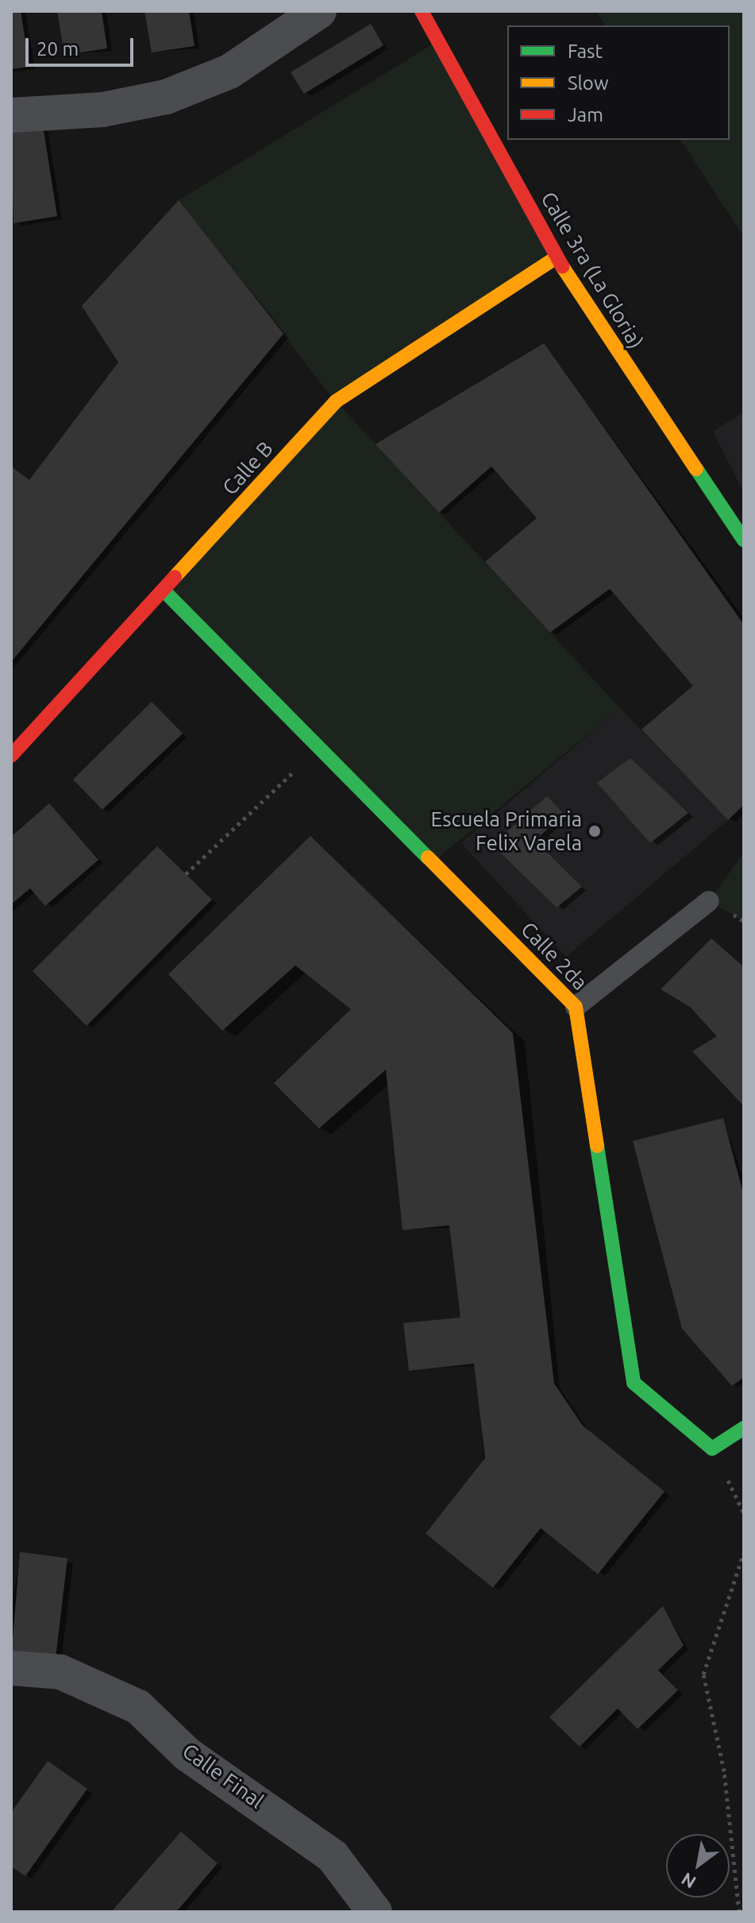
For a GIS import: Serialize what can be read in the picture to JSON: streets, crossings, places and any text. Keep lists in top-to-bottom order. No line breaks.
{"streets":{"street":["Calle 3ra (La Gloria)","Calle B","Calle 2da","Calle Final"]},"crossings":[["Calle 3ra (La Gloria)","Calle B"],["Calle B","Calle 2da"]],"places":["Escuela Primaria Felix Varela"],"legend":["Fast","Slow","Jam"],"scale_bar":"20 m","north":"bottom left"}
